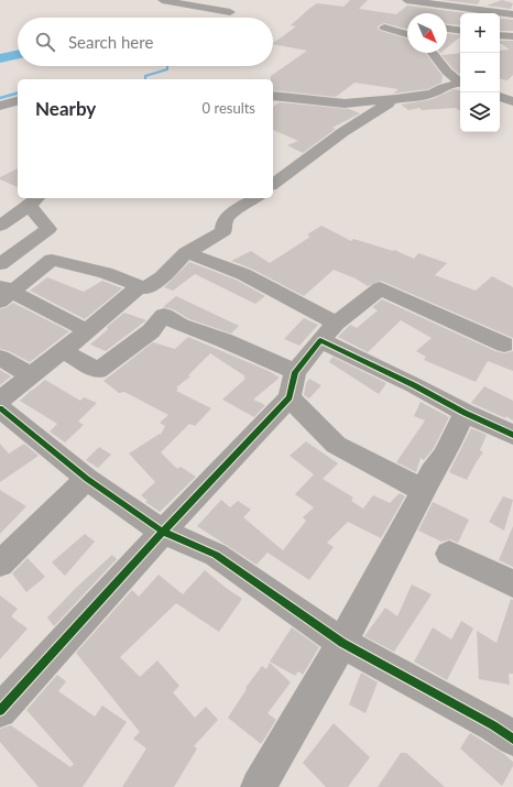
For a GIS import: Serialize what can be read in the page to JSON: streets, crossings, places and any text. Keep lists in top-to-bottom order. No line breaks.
{"north":"bottom right","page":{"map_buttons":["+","−"],"search":"Search here","heading":["Nearby","0 results"]}}
